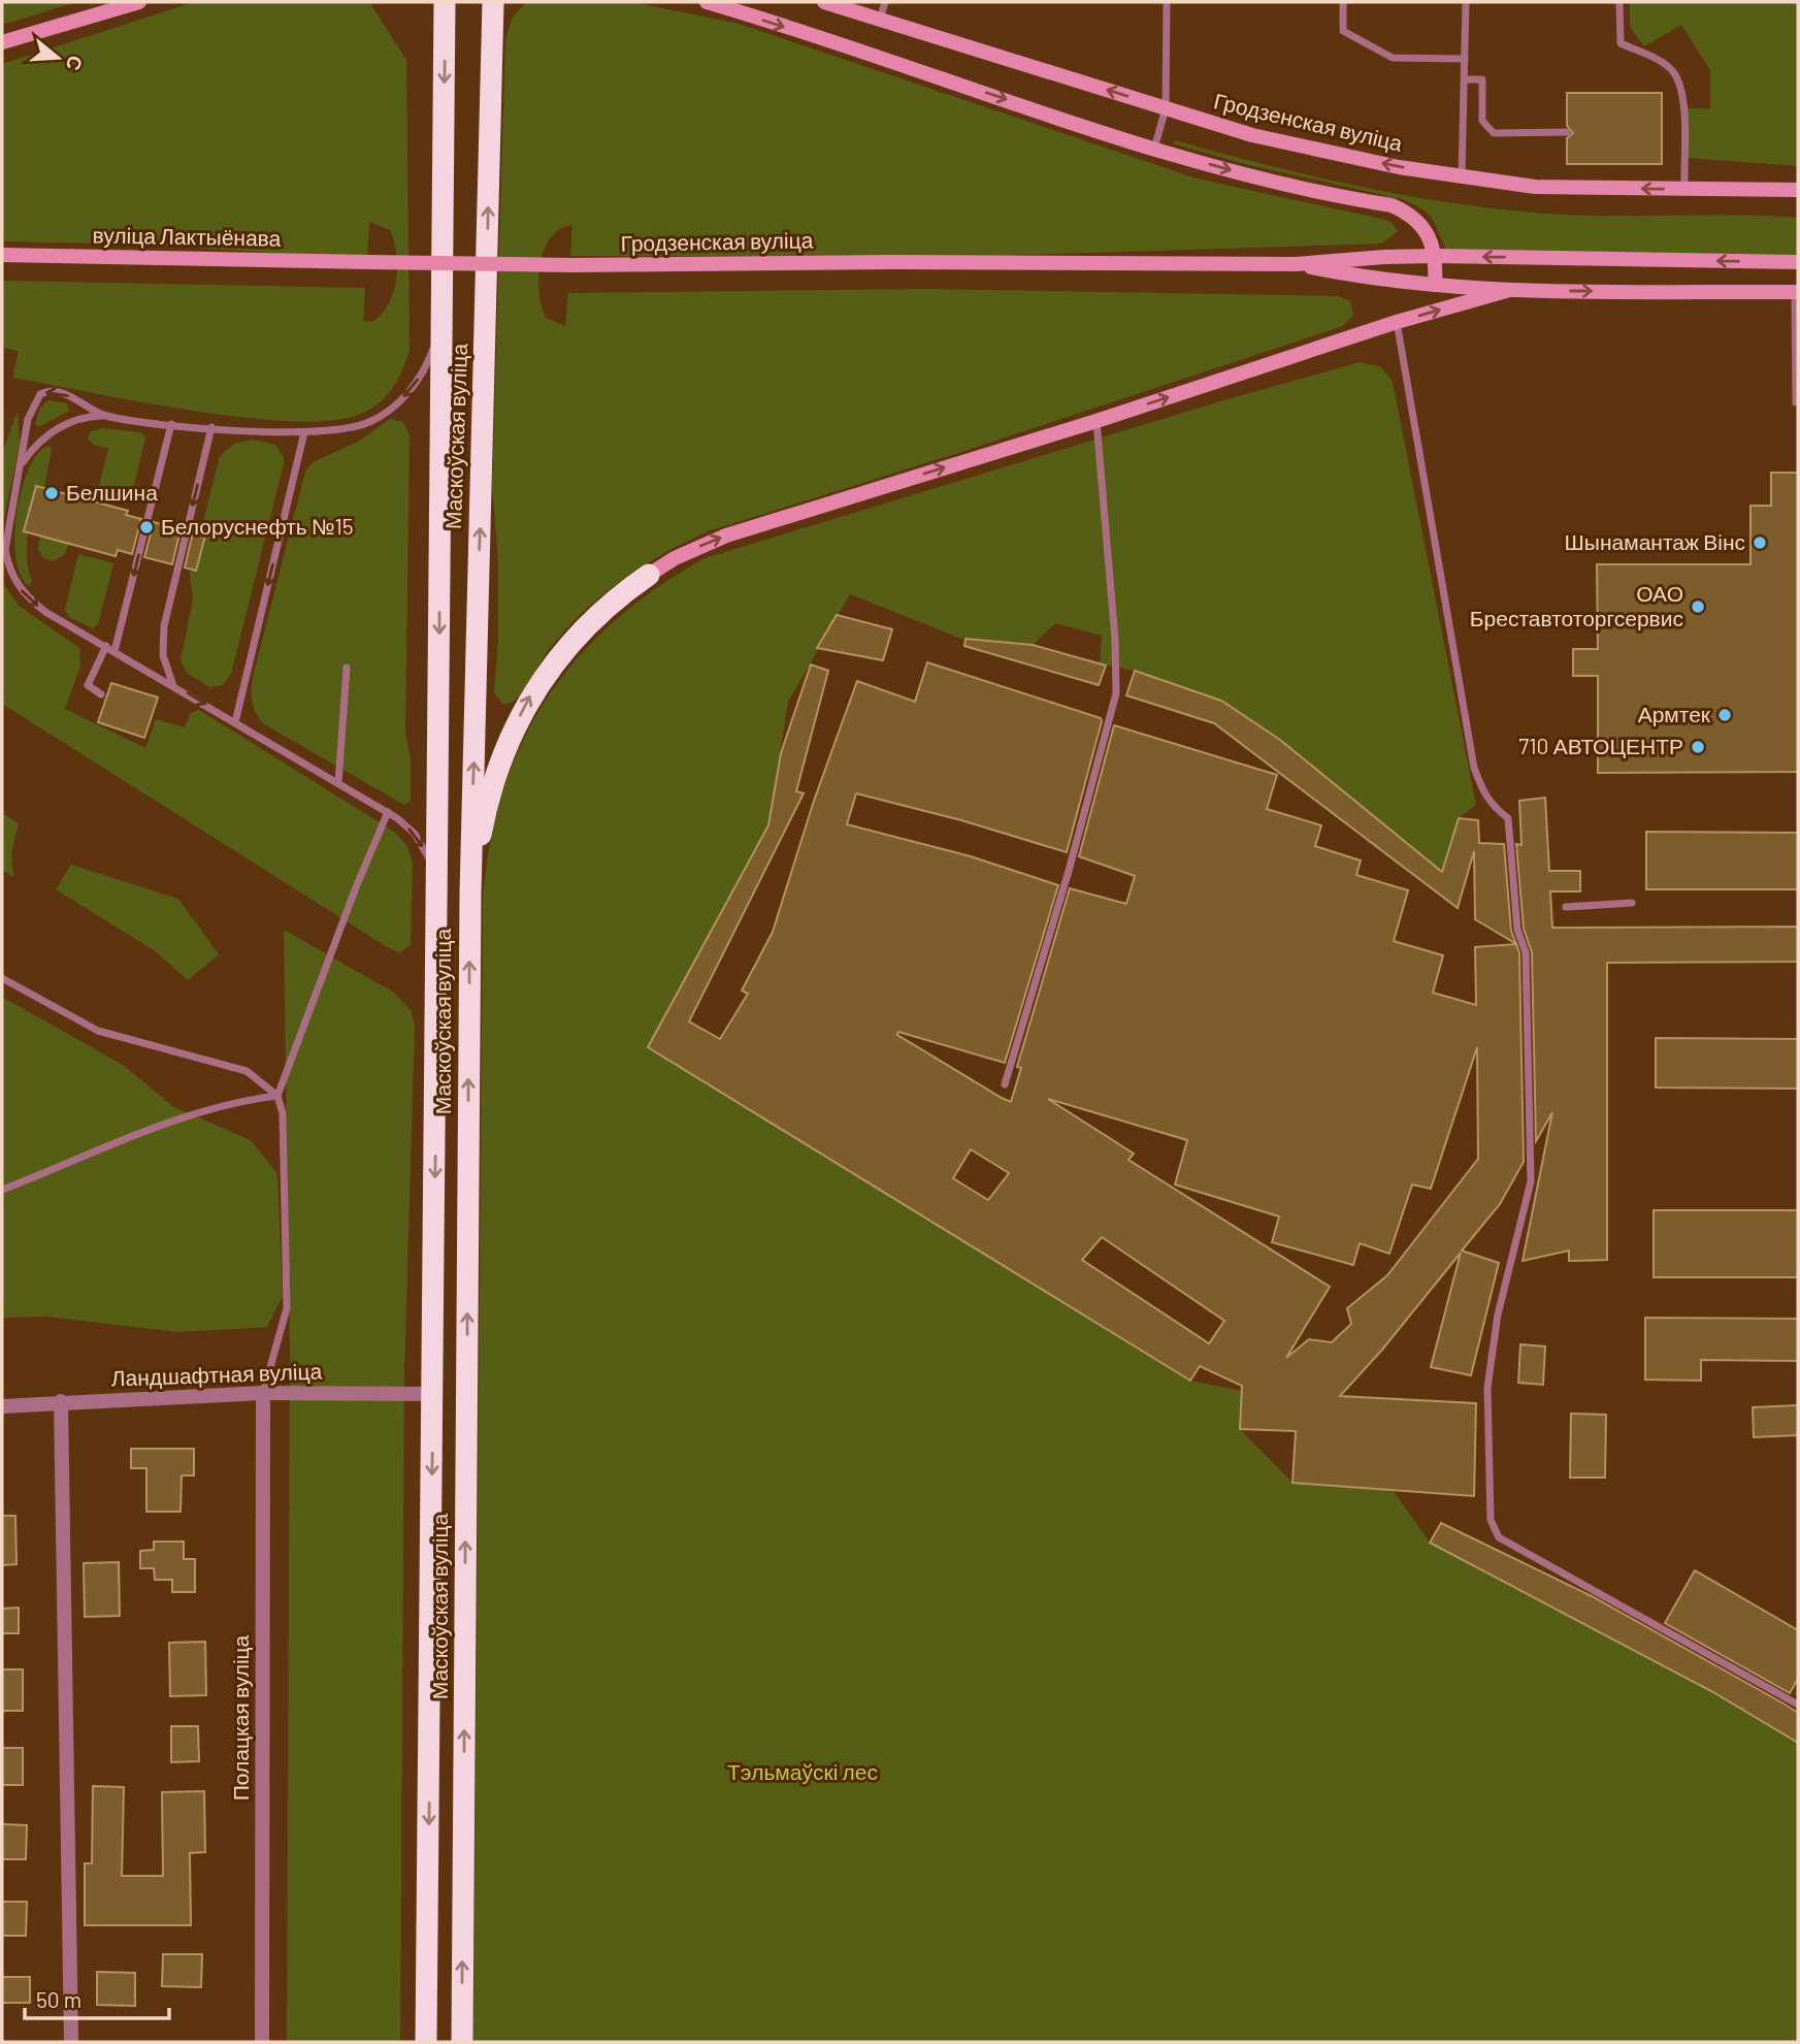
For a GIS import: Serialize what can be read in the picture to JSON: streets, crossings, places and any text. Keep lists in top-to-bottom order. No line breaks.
{"streets":{"highway":["Маскоўская вуліца"],"main road":["Гродзенская вуліца","вуліца Лактыёнава"],"street":["Ландшафтная вуліца","Полацкая вуліца"]},"crossings":[["Гродзенская вуліца","вуліца Лактыёнава"],["Маскоўская вуліца","Ландшафтная вуліца"],["Ландшафтная вуліца","Полацкая вуліца"]],"parks":["Тэльмаўскі лес"],"places":["Белшина","Белоруснефть №15","Шынамантаж Вінс","ОАО Бреставтоторгсервис","Армтек","710 АВТОЦЕНТР"],"scale_bar":"50 m","north":"right"}
